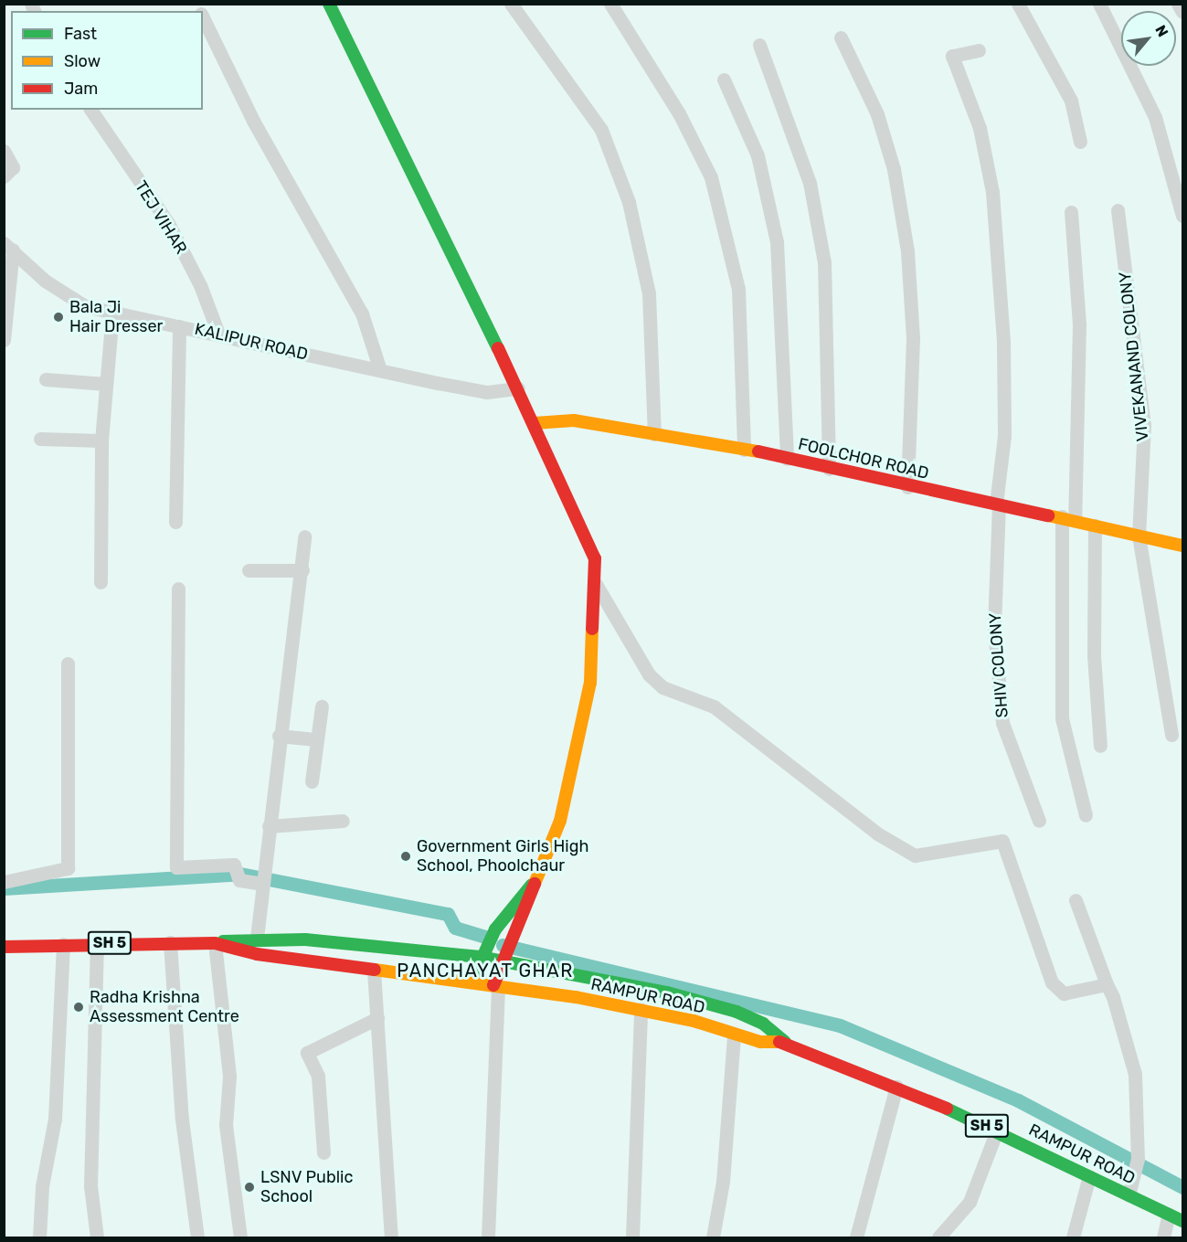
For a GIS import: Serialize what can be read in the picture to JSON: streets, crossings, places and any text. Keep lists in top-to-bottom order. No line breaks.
{"streets":{"main road":["FOOLCHOR ROAD","SH 5","RAMPUR ROAD"],"street":["TEJ VIHAR","KALIPUR ROAD","VIVEKANAND COLONY","SHIV COLONY"]},"crossings":[["TEJ VIHAR","KALIPUR ROAD"],["VIVEKANAND COLONY","FOOLCHOR ROAD"],["FOOLCHOR ROAD","SHIV COLONY"]],"districts":["PANCHAYAT GHAR"],"places":["Bala Ji Hair Dresser","Government Girls High School, Phoolchaur","Radha Krishna Assessment Centre","LSNV Public School"],"legend":["Fast","Slow","Jam"],"north":"top right"}
